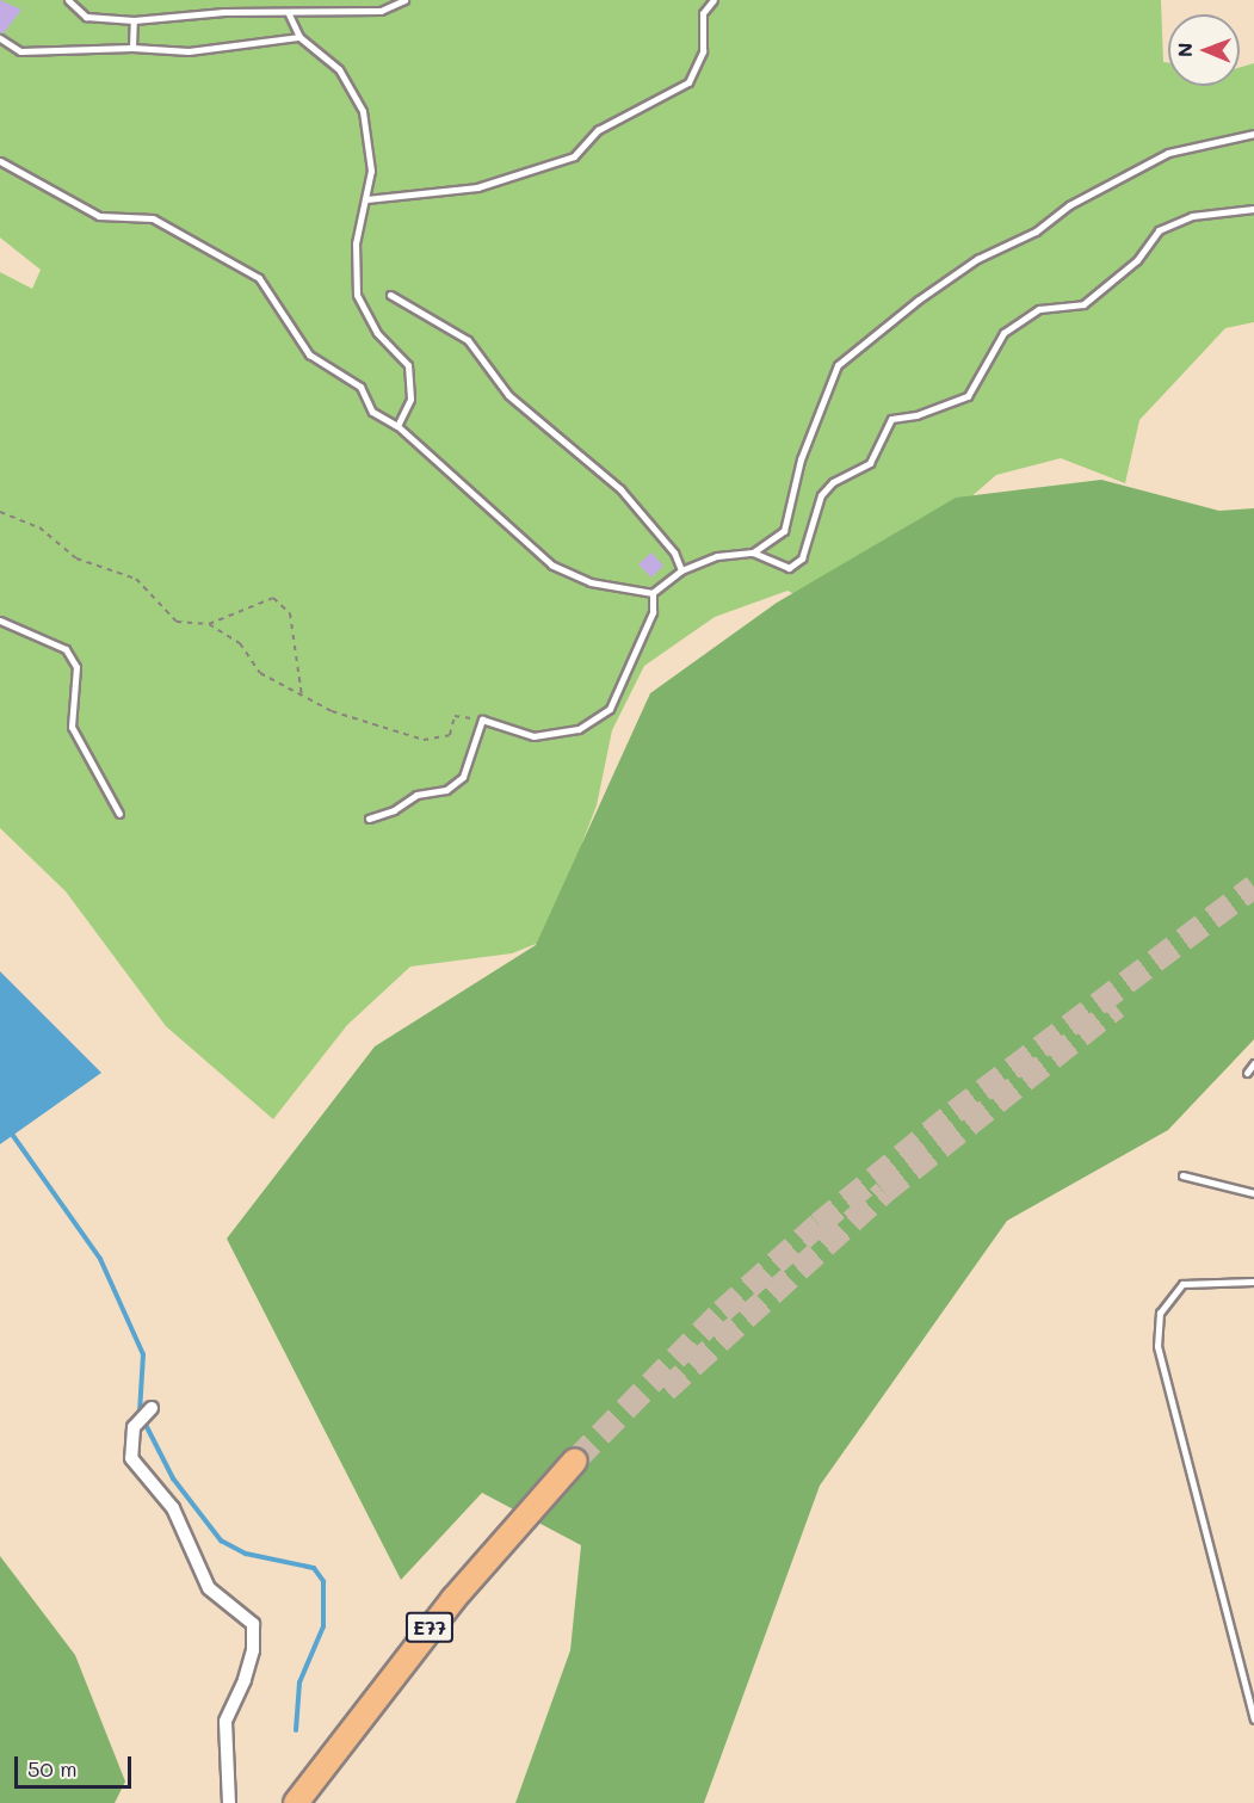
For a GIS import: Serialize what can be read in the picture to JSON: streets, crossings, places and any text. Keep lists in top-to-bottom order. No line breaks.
{"streets":{"highway":["E77"]},"scale_bar":"50 m","north":"left"}
